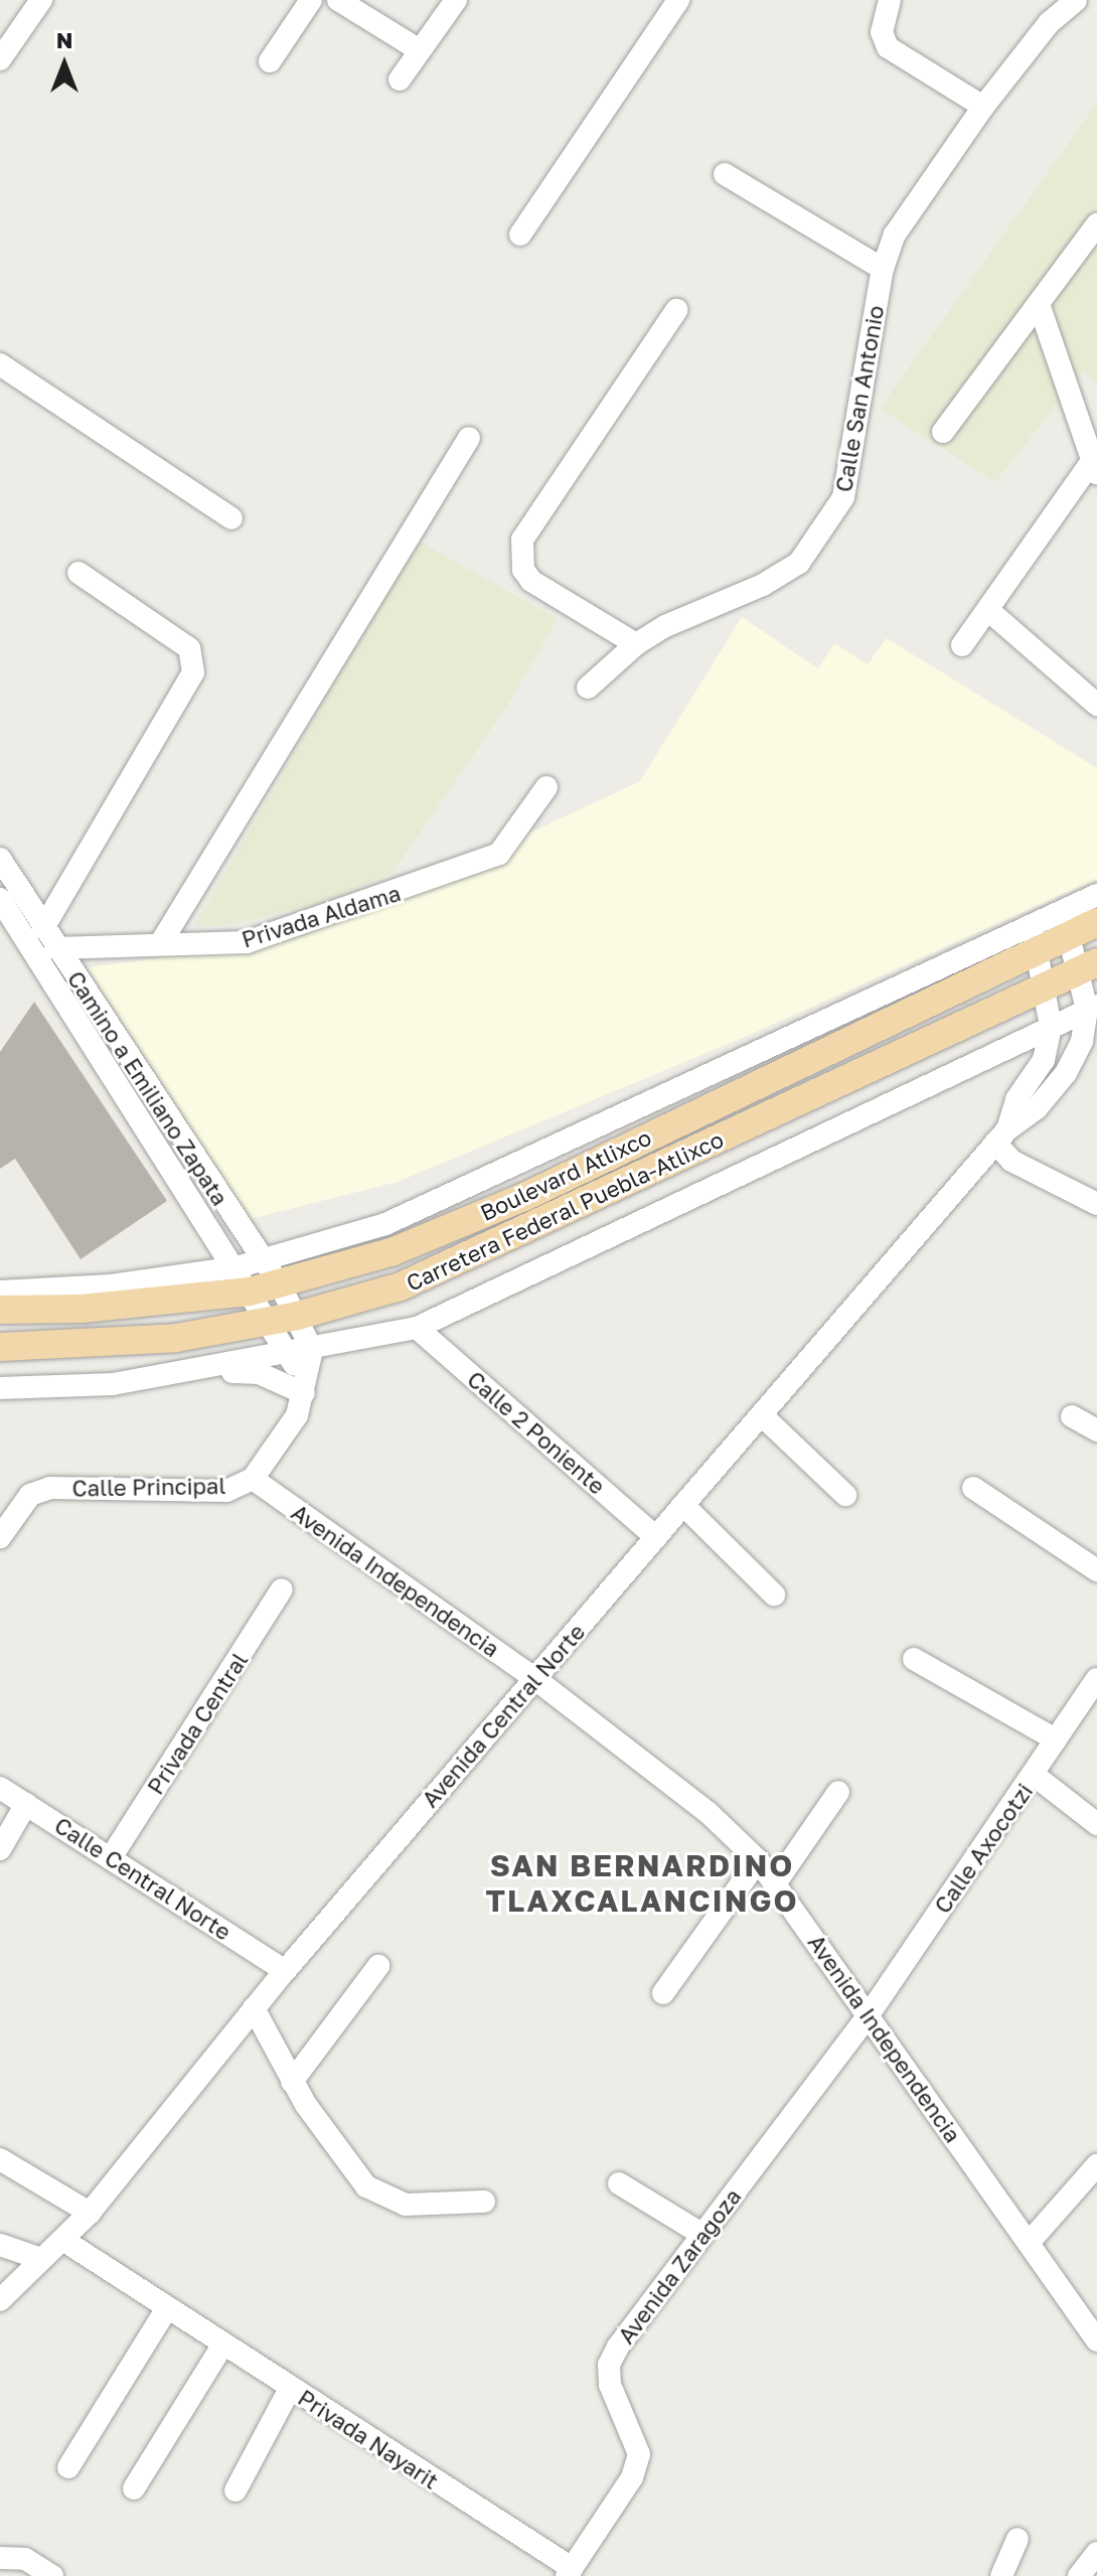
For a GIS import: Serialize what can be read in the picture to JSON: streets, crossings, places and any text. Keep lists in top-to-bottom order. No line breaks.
{"streets":{"main road":["Boulevard Atlixco","Carretera Federal Puebla-Atlixco"],"street":["Calle San Antonio","Privada Aldama","Camino a Emiliano Zapata","Calle 2 Poniente","Calle Principal","Avenida Independencia","Avenida Central Norte","Privada Central","Calle Axocotzi","Calle Central Norte","Avenida Zaragoza","Privada Nayarit"]},"crossings":[["Privada Aldama","Camino a Emiliano Zapata"],["Camino a Emiliano Zapata","Boulevard Atlixco"],["Camino a Emiliano Zapata","Carretera Federal Puebla-Atlixco"],["Boulevard Atlixco","Avenida Central Norte"],["Carretera Federal Puebla-Atlixco","Avenida Central Norte"],["Calle 2 Poniente","Avenida Central Norte"],["Calle Principal","Avenida Independencia"],["Avenida Independencia","Avenida Central Norte"],["Avenida Independencia","Calle Axocotzi"],["Avenida Independencia","Avenida Zaragoza"],["Avenida Central Norte","Calle Central Norte"],["Avenida Central Norte","Privada Nayarit"],["Privada Central","Calle Central Norte"],["Calle Axocotzi","Avenida Zaragoza"],["Avenida Zaragoza","Privada Nayarit"]],"districts":["SAN BERNARDINO TLAXCALANCINGO"],"north":"top"}
